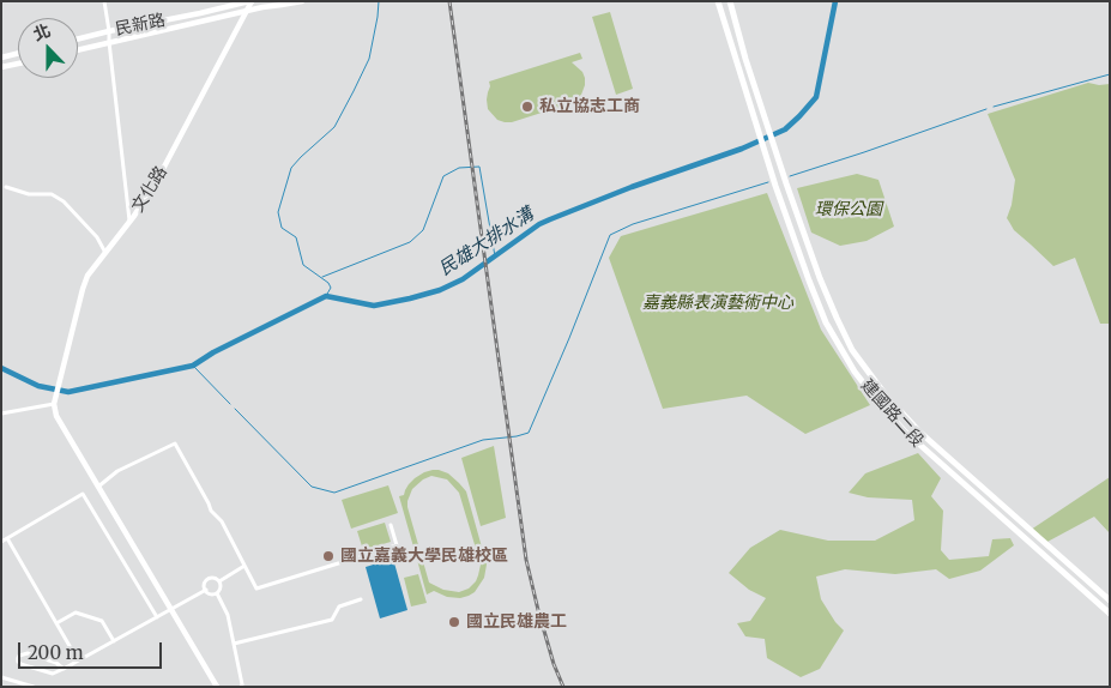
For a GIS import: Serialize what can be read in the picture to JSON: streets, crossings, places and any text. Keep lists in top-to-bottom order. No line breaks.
{"streets":{"main road":["建國路二段"],"street":["民新路","文化路"]},"crossings":[["民新路","文化路"]],"water":["民雄大排水溝"],"parks":["環保公園","嘉義縣表演藝術中心"],"places":["私立協志工商","國立嘉義大學民雄校區","國立民雄農工"],"scale_bar":"200 m","north":"top"}
